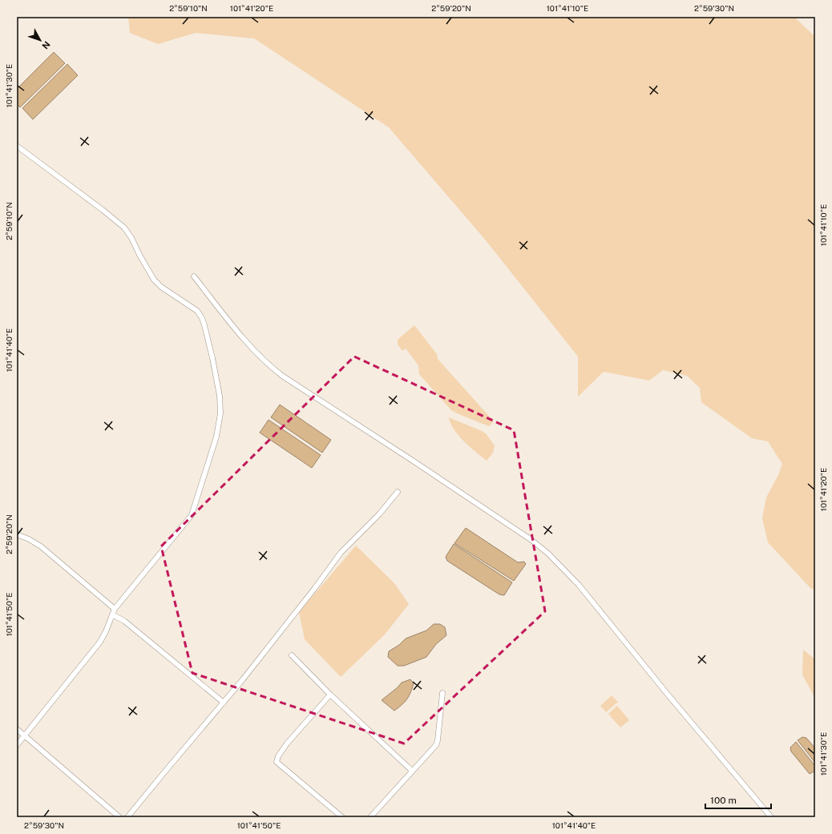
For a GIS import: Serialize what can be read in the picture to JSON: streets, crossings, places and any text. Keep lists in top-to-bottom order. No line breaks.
{"scale_bar":"100 m","north":"bottom right","coordinates":["2°59'10\"N","101°41'20\"E","2°59'20\"N","101°41'10\"E","2°59'30\"N","101°41'30\"E","101°41'40\"E","101°41'50\"E"]}
